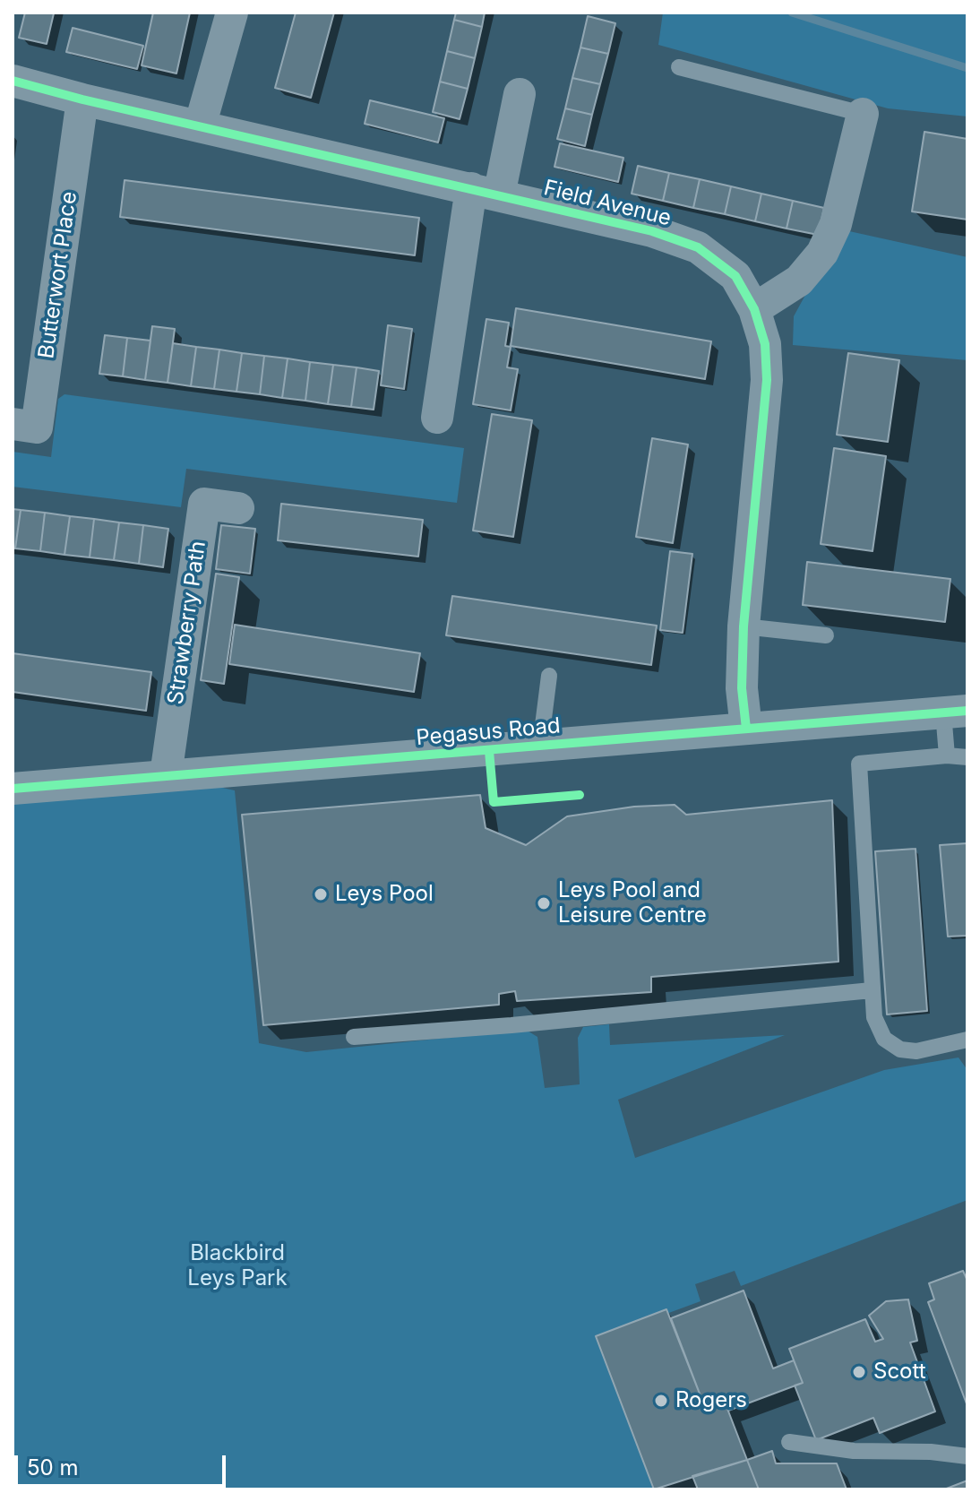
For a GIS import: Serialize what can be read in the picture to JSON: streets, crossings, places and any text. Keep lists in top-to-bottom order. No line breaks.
{"streets":{"street":["Field Avenue","Butterwort Place","Strawberry Path","Pegasus Road"]},"crossings":[["Field Avenue","Butterwort Place"],["Field Avenue","Pegasus Road"],["Strawberry Path","Pegasus Road"]],"parks":["Blackbird Leys Park"],"places":["Leys Pool","Leys Pool and Leisure Centre","Scott","Rogers"],"scale_bar":"50 m"}
